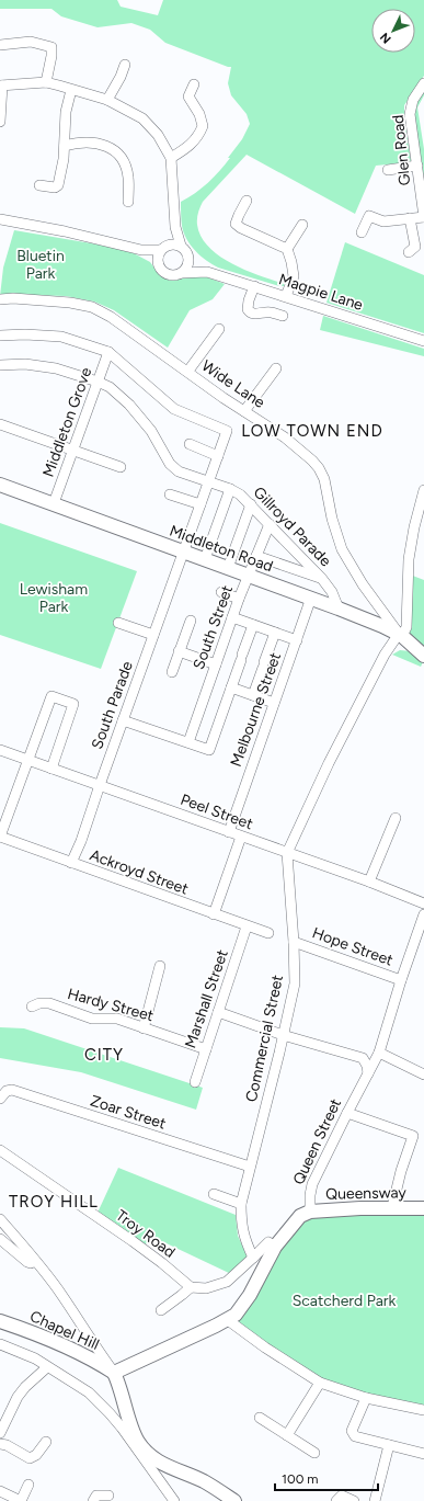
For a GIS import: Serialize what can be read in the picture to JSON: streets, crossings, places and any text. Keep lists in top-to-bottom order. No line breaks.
{"streets":{"main road":["Middleton Road","Queensway","Chapel Hill"],"street":["Glen Road","Magpie Lane","Wide Lane","Middleton Grove","Gillroyd Parade","South Street","South Parade","Melbourne Street","Peel Street","Ackroyd Street","Hope Street","Marshall Street","Hardy Street","Commercial Street","Zoar Street","Queen Street","Troy Road"]},"crossings":[["Wide Lane","Middleton Road"],["Wide Lane","Commercial Street"],["Middleton Grove","Gillroyd Parade"],["Middleton Grove","Middleton Road"],["Middleton Grove","South Parade"],["Gillroyd Parade","Middleton Road"],["Gillroyd Parade","South Street"],["Gillroyd Parade","South Parade"],["Middleton Road","South Street"],["Middleton Road","South Parade"],["Middleton Road","Melbourne Street"],["Middleton Road","Commercial Street"],["South Parade","Peel Street"],["South Parade","Ackroyd Street"],["Melbourne Street","Peel Street"],["Peel Street","Commercial Street"],["Ackroyd Street","Marshall Street"],["Hope Street","Commercial Street"],["Hope Street","Queen Street"],["Marshall Street","Hardy Street"],["Commercial Street","Zoar Street"],["Queen Street","Queensway"]],"districts":["LOW TOWN END","CITY","TROY HILL"],"parks":["Bluetin Park","Lewisham Park","Scatcherd Park"],"scale_bar":"100 m","north":"bottom left"}
